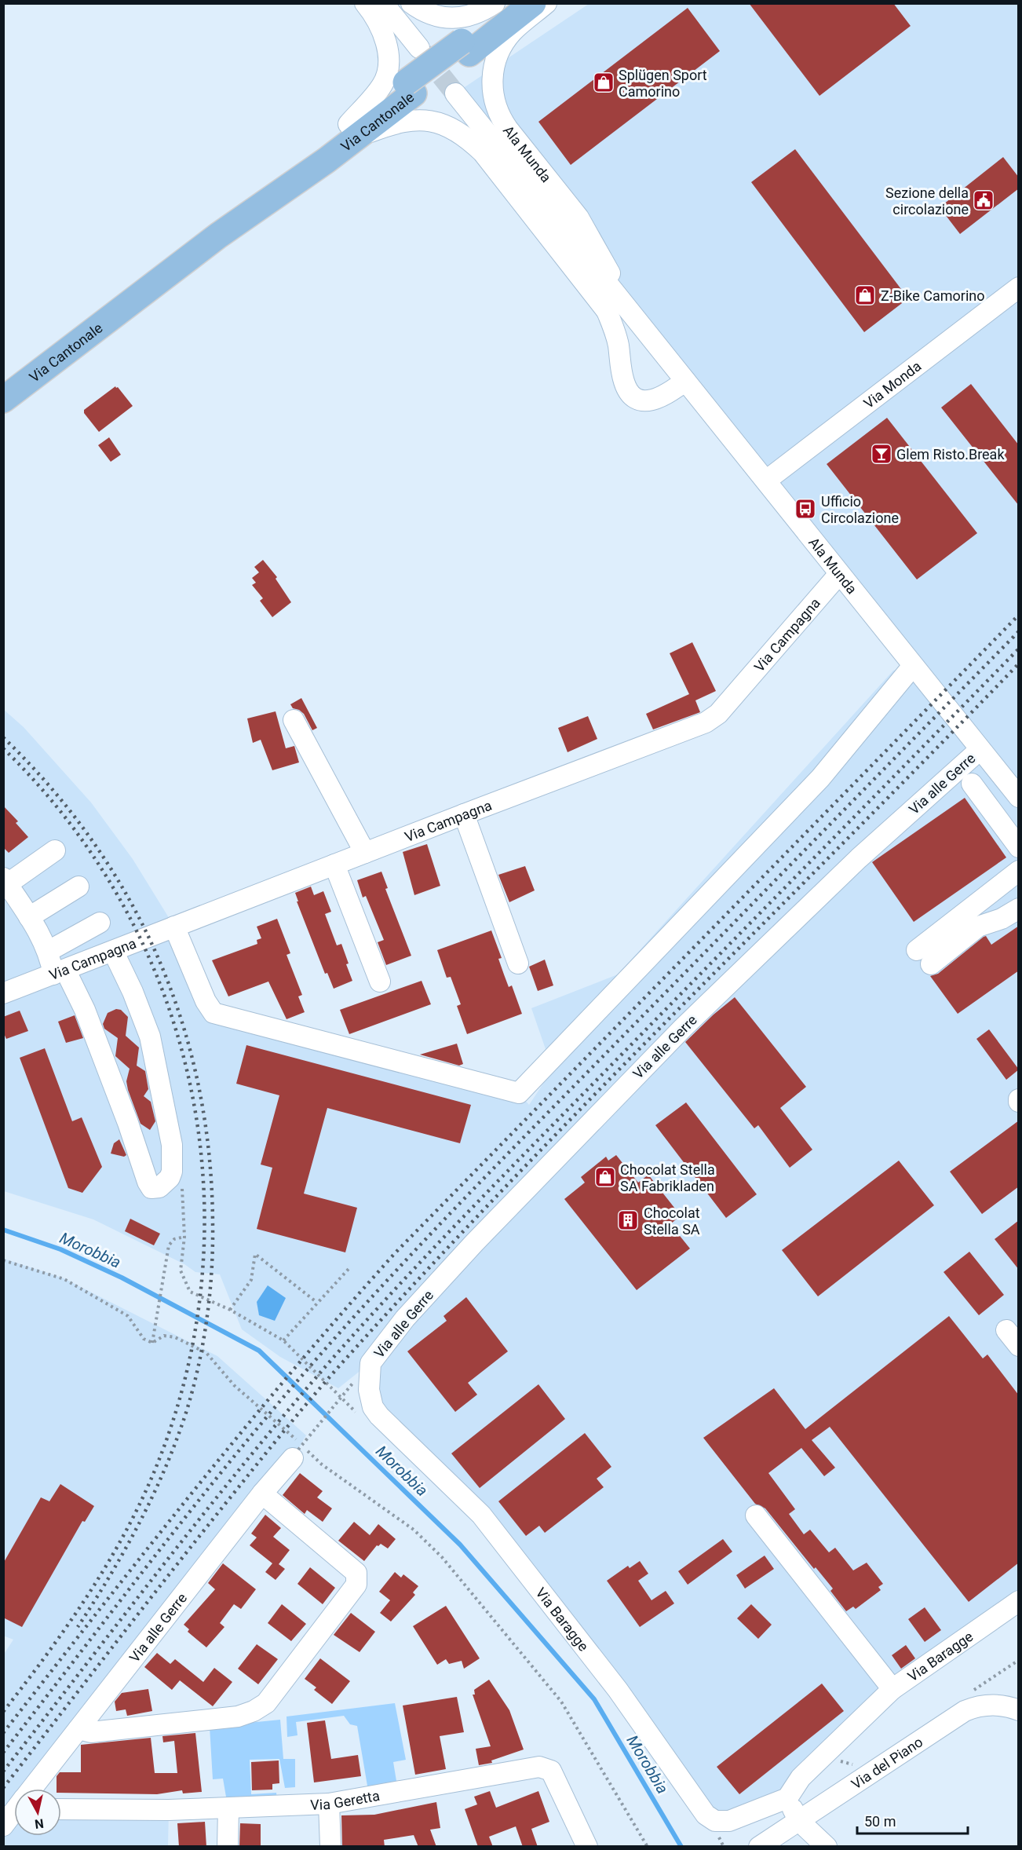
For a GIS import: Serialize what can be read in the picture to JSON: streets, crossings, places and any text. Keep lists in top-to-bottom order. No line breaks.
{"streets":{"main road":["Via Cantonale"],"street":["Ala Munda","Via Monda","Via Campagna","Via alle Gerre","Via Baragge","Via del Piano","Via Geretta"]},"crossings":[["Via Cantonale","Ala Munda"],["Ala Munda","Via Monda"],["Ala Munda","Via Campagna"],["Ala Munda","Via alle Gerre"],["Via alle Gerre","Via Baragge"]],"water":["Morobbia"],"places":{"shop":["Splügen Sport Camorino","Z-Bike Camorino","Chocolat Stella SA Fabrikladen"],"public building":["Sezione della circolazione"],"bar":["Glem Risto.Break"],"bus stop":["Ufficio Circolazione"],"building":["Chocolat Stella SA"]},"scale_bar":"50 m","north":"bottom"}
